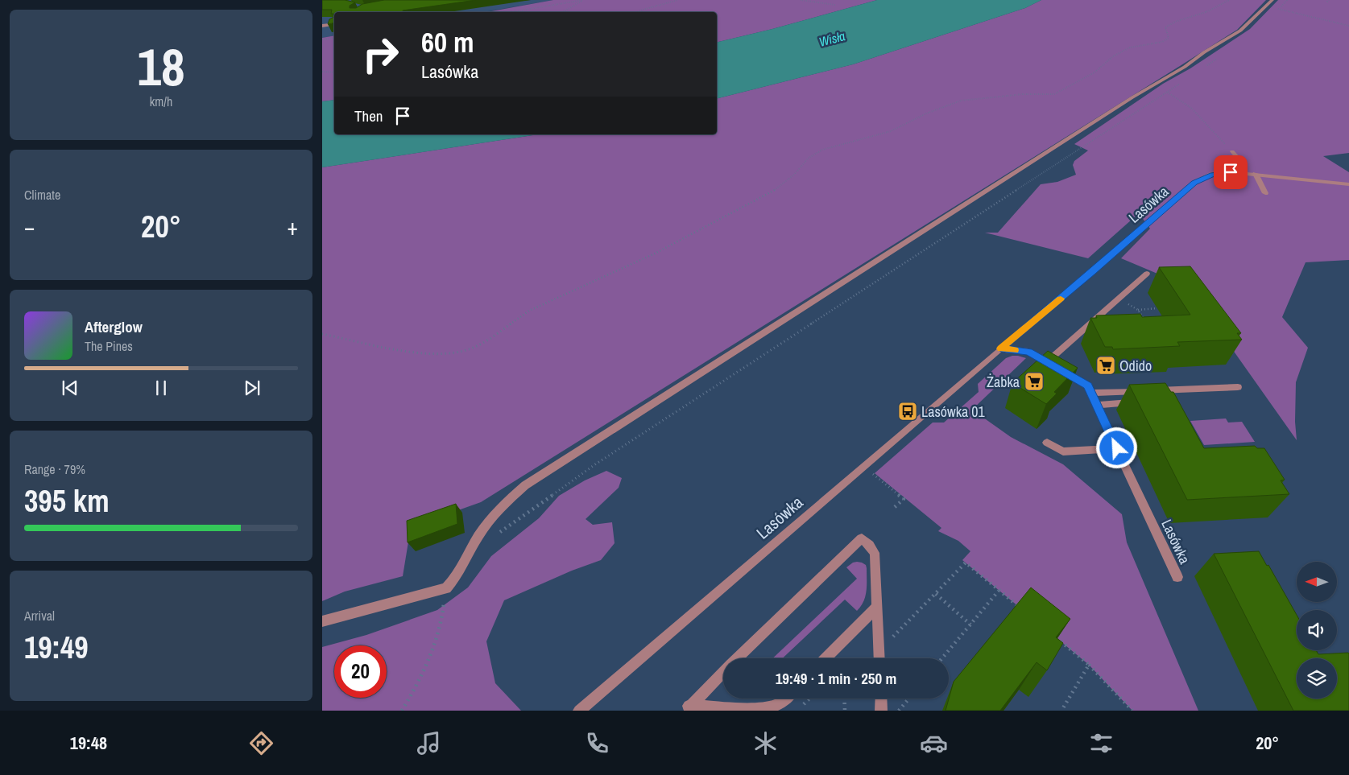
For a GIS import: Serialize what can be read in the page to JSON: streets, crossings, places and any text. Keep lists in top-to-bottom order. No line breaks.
{"streets":{"street":["Lasówka"]},"water":["Wisła"],"places":{"supermarket":["Odido","Żabka"],"bus stop":["Lasówka 01"]},"north":"left","page":{"tile":[["18","km/h"],"Climate",["Range · 79%","395 km"],["Arrival","19:49"]],"turn":["60 m","Lasówka"],"then":"Then","heat":["−","20°","+"],"song":["Afterglow","The Pines"],"limit":"20","trip":"19:49 · 1 min · 250 m","tabs":["19:48","20°"]}}
